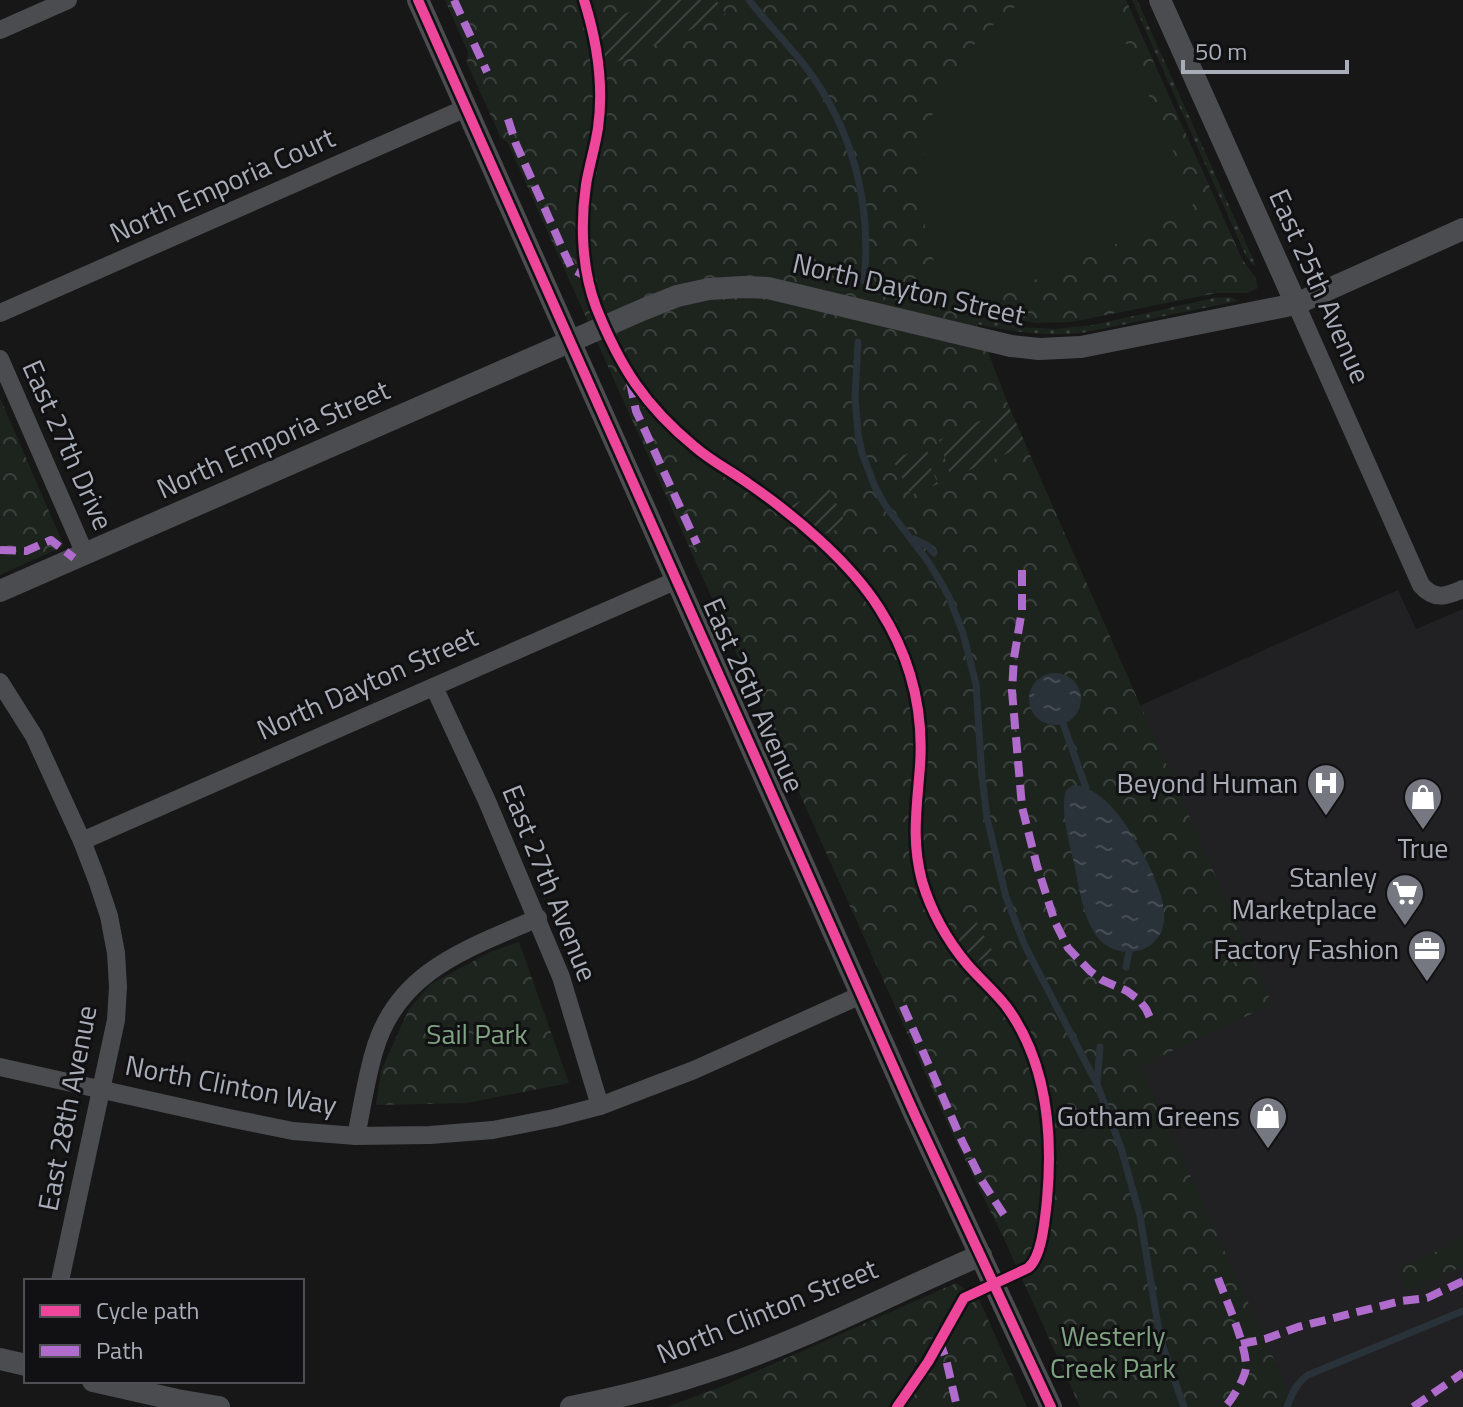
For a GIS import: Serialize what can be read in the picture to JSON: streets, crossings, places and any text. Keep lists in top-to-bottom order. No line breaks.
{"streets":{"street":["North Emporia Court","East 25th Avenue","North Dayton Street","North Emporia Street","East 27th Drive","East 26th Avenue","East 27th Avenue","North Clinton Way","East 28th Avenue","North Clinton Street"]},"crossings":[["North Emporia Court","East 26th Avenue"],["East 25th Avenue","North Dayton Street"],["North Dayton Street","North Emporia Street"],["North Dayton Street","East 26th Avenue"],["North Dayton Street","East 27th Avenue"],["North Dayton Street","East 28th Avenue"],["North Emporia Street","East 27th Drive"],["North Emporia Street","East 26th Avenue"],["East 26th Avenue","North Clinton Way"],["East 26th Avenue","North Clinton Street"],["East 27th Avenue","North Clinton Way"],["North Clinton Way","East 28th Avenue"]],"parks":["Sail Park","Westerly Creek Park"],"places":{"hospital":["Beyond Human"],"shop":["True","Gotham Greens"],"supermarket":["Stanley Marketplace"],"office":["Factory Fashion"]},"legend":["Cycle path","Path"],"scale_bar":"50 m"}
